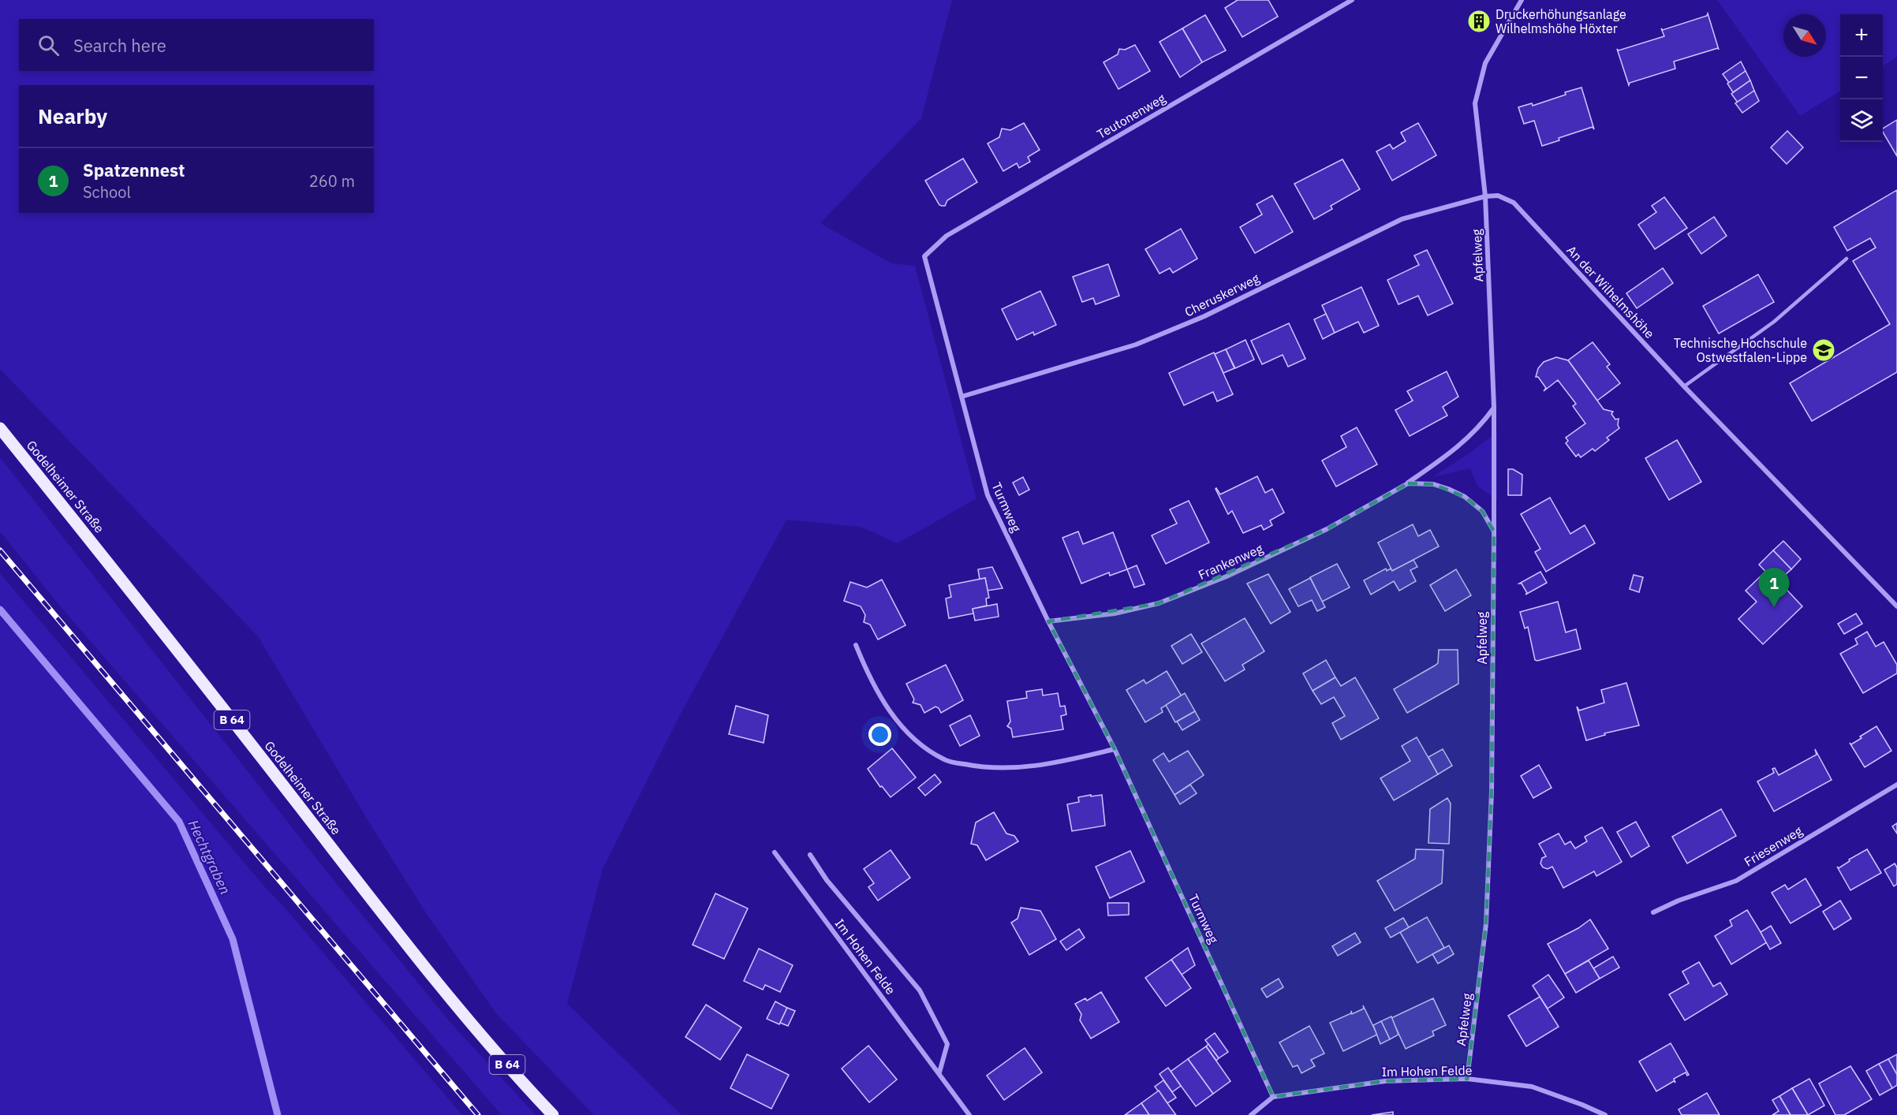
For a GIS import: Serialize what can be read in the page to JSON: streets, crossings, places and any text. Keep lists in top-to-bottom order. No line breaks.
{"streets":{"main road":["Godelheimer Straße","B 64"],"street":["Teutonenweg","Apfelweg","An der Wilhelmshöhe","Cheruskerweg","Turmweg","Frankenweg","Friesenweg","Im Hohen Felde"]},"crossings":[["Teutonenweg","Turmweg"],["Apfelweg","An der Wilhelmshöhe"],["Apfelweg","Cheruskerweg"],["Apfelweg","Frankenweg"],["Apfelweg","Im Hohen Felde"],["An der Wilhelmshöhe","Cheruskerweg"],["Cheruskerweg","Turmweg"],["Turmweg","Frankenweg"],["Turmweg","Im Hohen Felde"]],"water":["Hechtgraben"],"places":{"building":["Druckerhöhungsanlage Wilhelmshöhe Höxter"],"school or university":["Technische Hochschule Ostwestfalen-Lippe"]},"north":"bottom right","page":{"map_buttons":["+","−"],"search":"Search here","heading":"Nearby","list":[{"mark":"1","name":"Spatzennest","note":"School","value":"260 m"}],"pins":"1"}}
